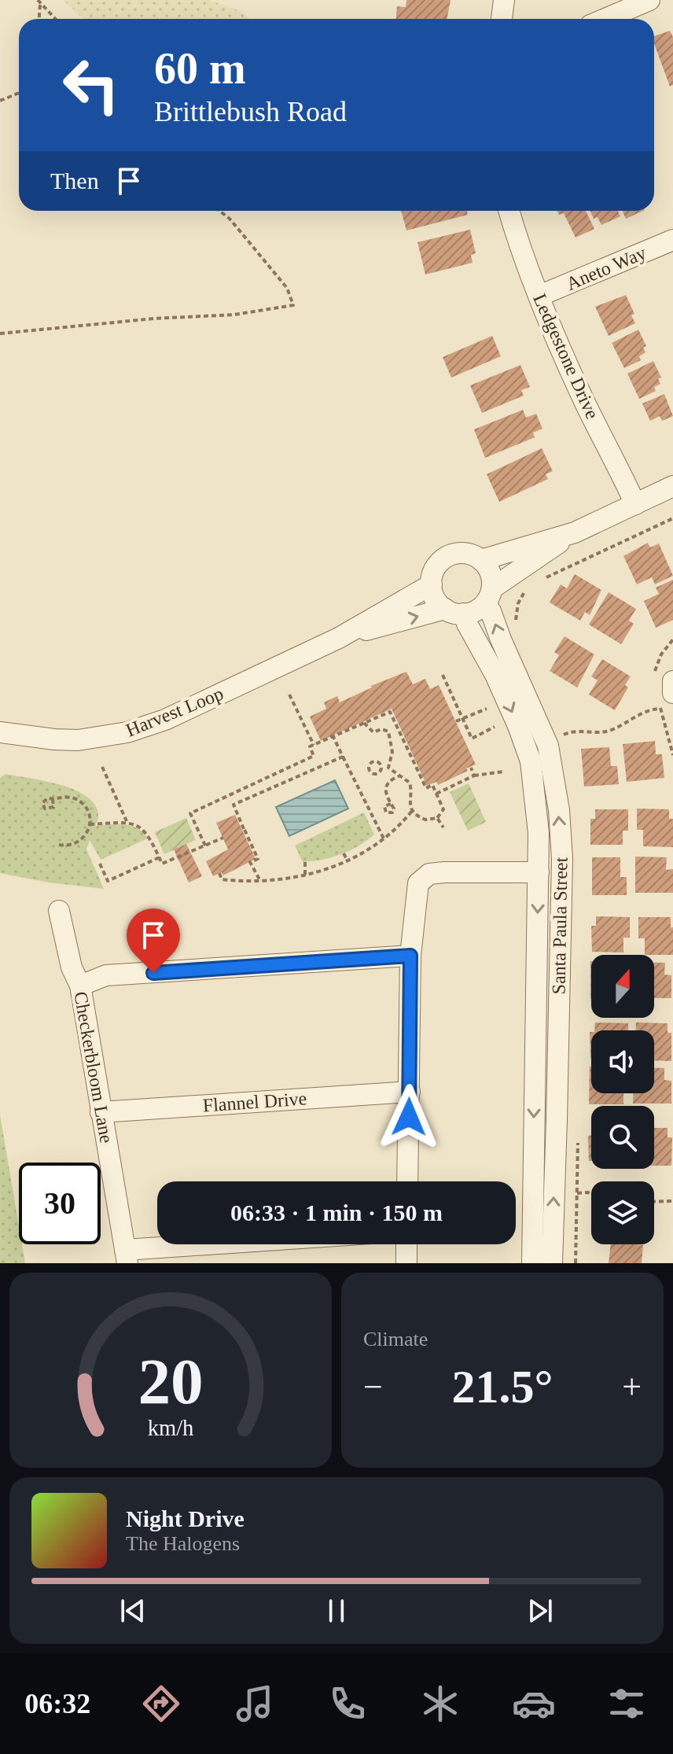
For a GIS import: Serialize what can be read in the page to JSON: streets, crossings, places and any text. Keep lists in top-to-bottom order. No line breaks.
{"streets":{"street":["Aneto Way","Ledgestone Drive","Harvest Loop","Santa Paula Street","Checkerbloom Lane","Flannel Drive"]},"crossings":[["Aneto Way","Ledgestone Drive"],["Harvest Loop","Santa Paula Street"],["Checkerbloom Lane","Flannel Drive"]],"north":"top","page":{"turn":["60 m","Brittlebush Road"],"then":"Then","limit":"30","trip":"06:33 · 1 min · 150 m","tile":"Climate","heat":["−","21.5°","+"],"song":["Night Drive","The Halogens"],"tabs":"06:32","gauge":["20","km/h"]}}
